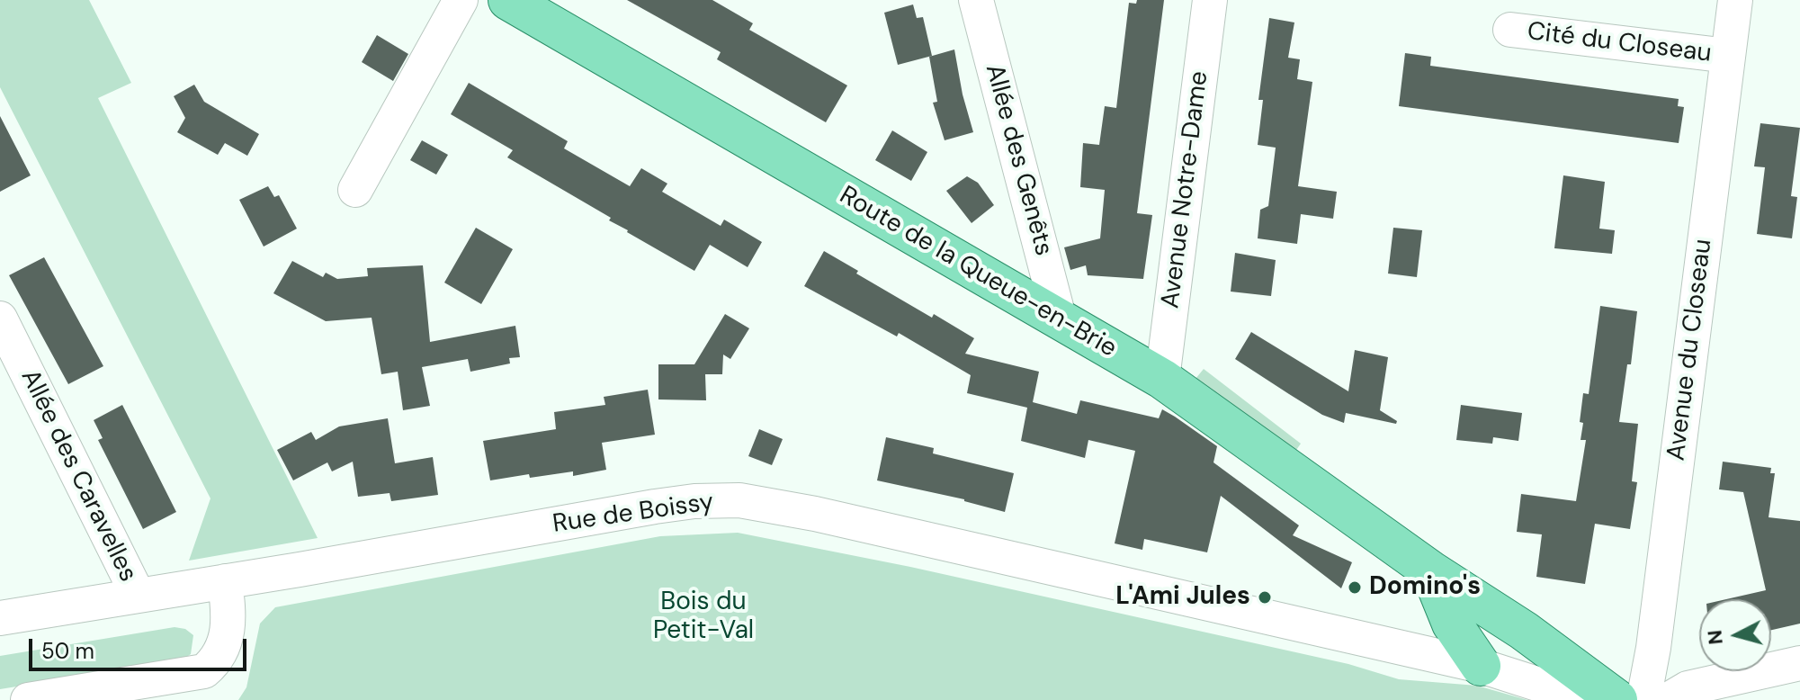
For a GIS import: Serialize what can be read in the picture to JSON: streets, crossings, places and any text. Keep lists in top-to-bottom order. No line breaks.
{"streets":{"main road":["Route de la Queue-en-Brie"],"street":["Cité du Closeau","Allée des Genêts","Avenue Notre-Dame","Avenue du Closeau","Allée des Caravelles","Rue de Boissy"]},"crossings":[["Cité du Closeau","Avenue du Closeau"],["Allée des Genêts","Route de la Queue-en-Brie"],["Avenue Notre-Dame","Route de la Queue-en-Brie"],["Allée des Caravelles","Rue de Boissy"]],"parks":["Bois du Petit-Val"],"places":["Domino's","L'Ami Jules"],"scale_bar":"50 m","north":"left"}
